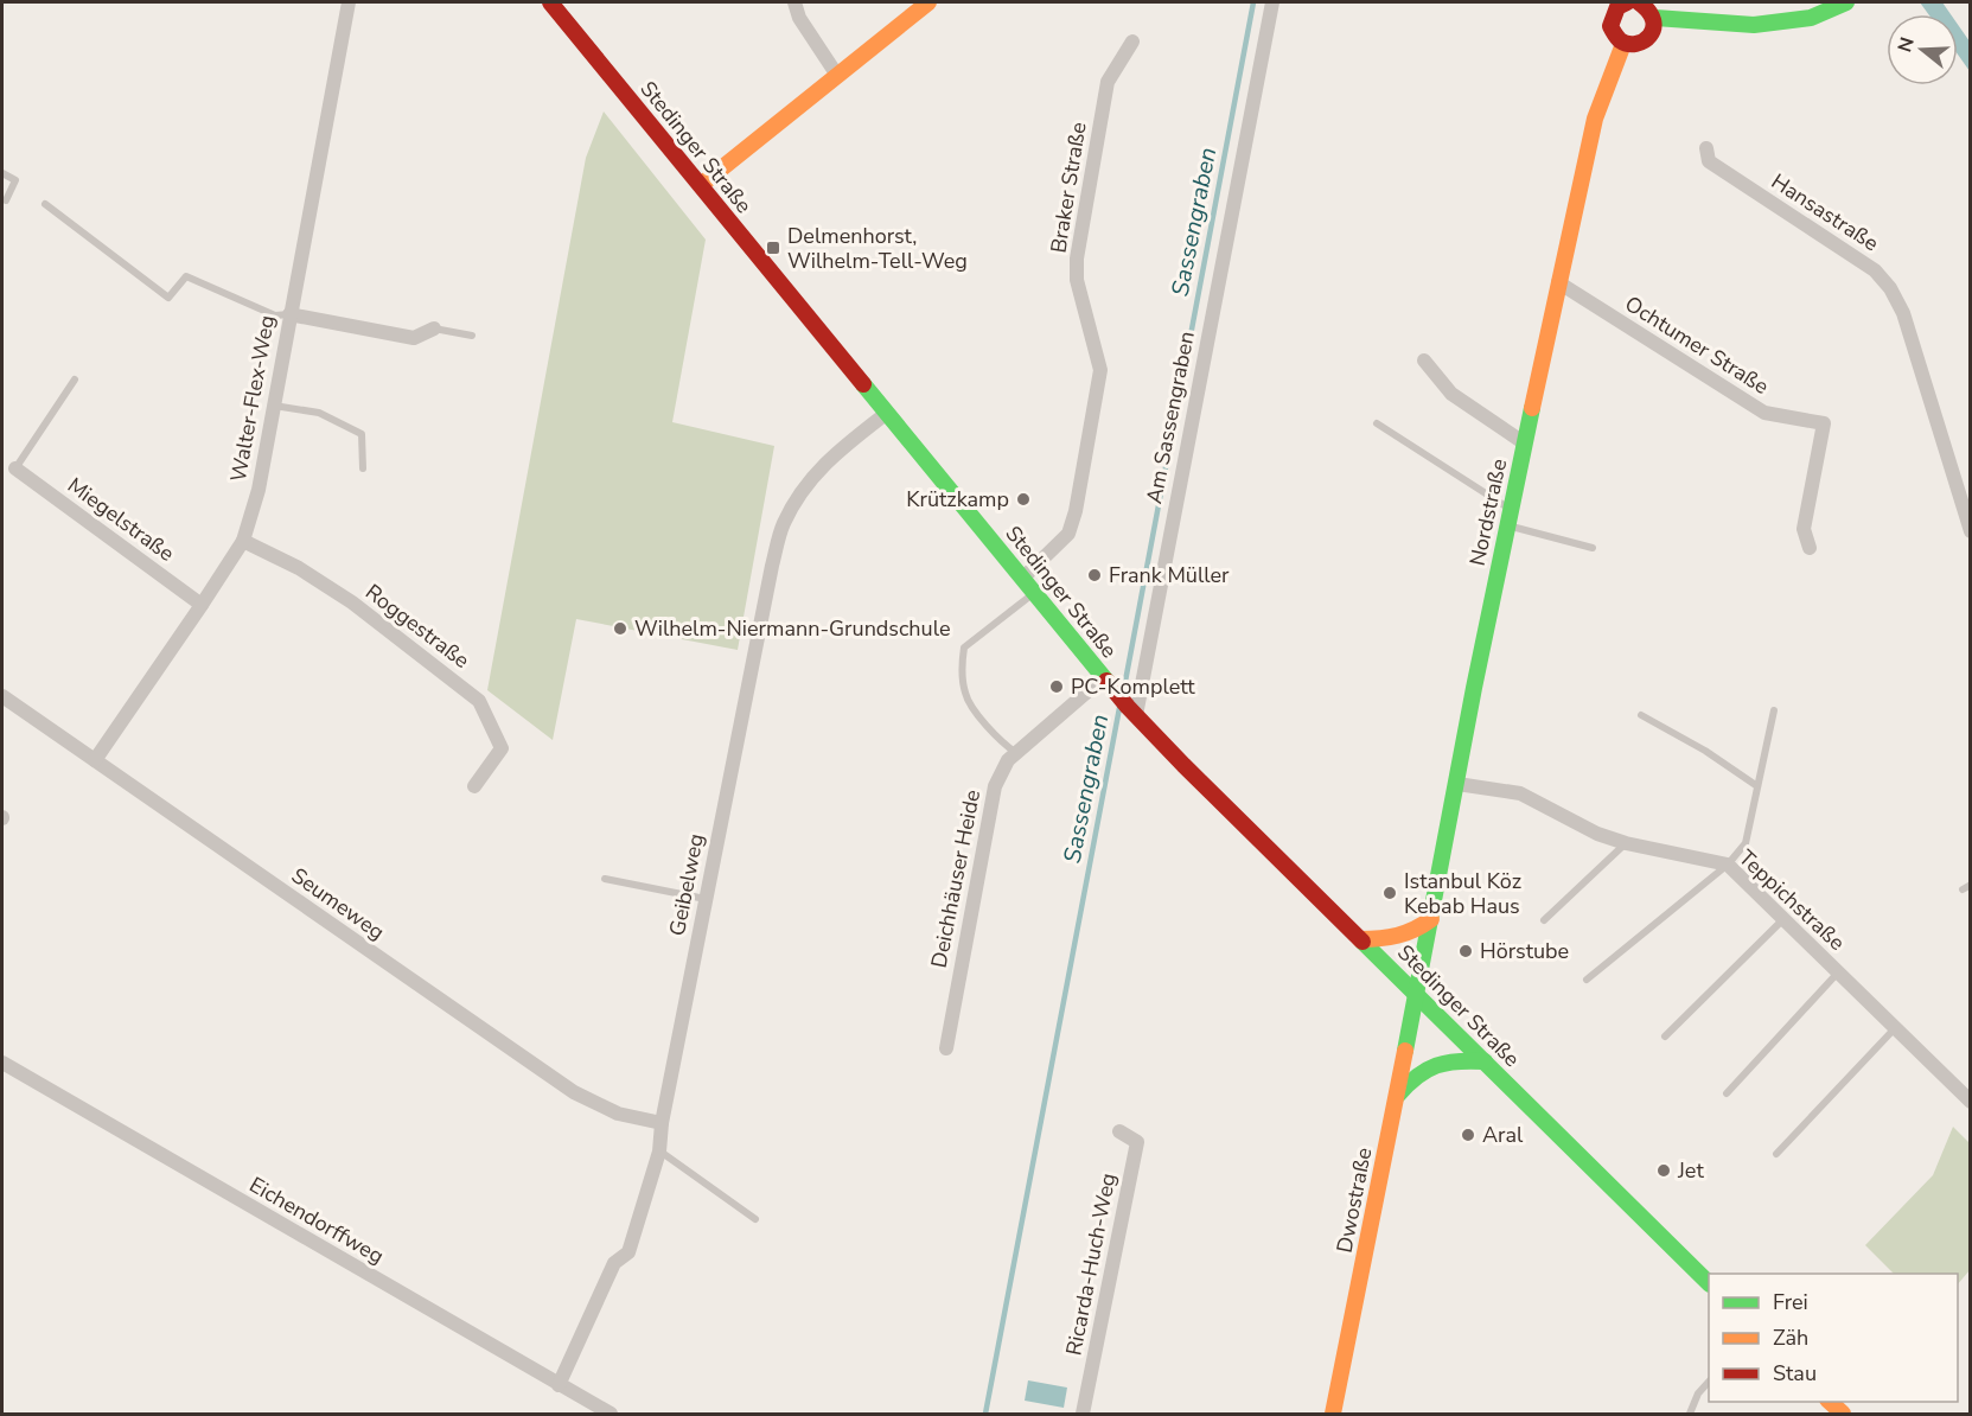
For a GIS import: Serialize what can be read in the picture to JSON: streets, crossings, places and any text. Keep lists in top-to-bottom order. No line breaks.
{"streets":{"street":["Stedinger Straße","Braker Straße","Hansastraße","Ochtumer Straße","Walter-Flex-Weg","Am Sassengraben","Nordstraße","Miegelstraße","Roggestraße","Deichhäuser Heide","Geibelweg","Teppichstraße","Seumeweg","Dwostraße","Eichendorffweg","Ricarda-Huch-Weg"]},"crossings":[["Stedinger Straße","Braker Straße"],["Stedinger Straße","Am Sassengraben"],["Stedinger Straße","Nordstraße"],["Stedinger Straße","Deichhäuser Heide"],["Stedinger Straße","Geibelweg"],["Stedinger Straße","Dwostraße"],["Ochtumer Straße","Nordstraße"],["Walter-Flex-Weg","Miegelstraße"],["Walter-Flex-Weg","Roggestraße"],["Walter-Flex-Weg","Seumeweg"],["Nordstraße","Teppichstraße"],["Nordstraße","Dwostraße"],["Geibelweg","Seumeweg"],["Geibelweg","Eichendorffweg"]],"water":["Sassengraben"],"places":{"transit":["Delmenhorst, Wilhelm-Tell-Weg"],"other":["Krützkamp","Frank Müller","Wilhelm-Niermann-Grundschule","PC-Komplett","Istanbul Köz Kebab Haus","Hörstube","Aral","Jet"]},"legend":["Frei","Zäh","Stau"],"north":"left"}
